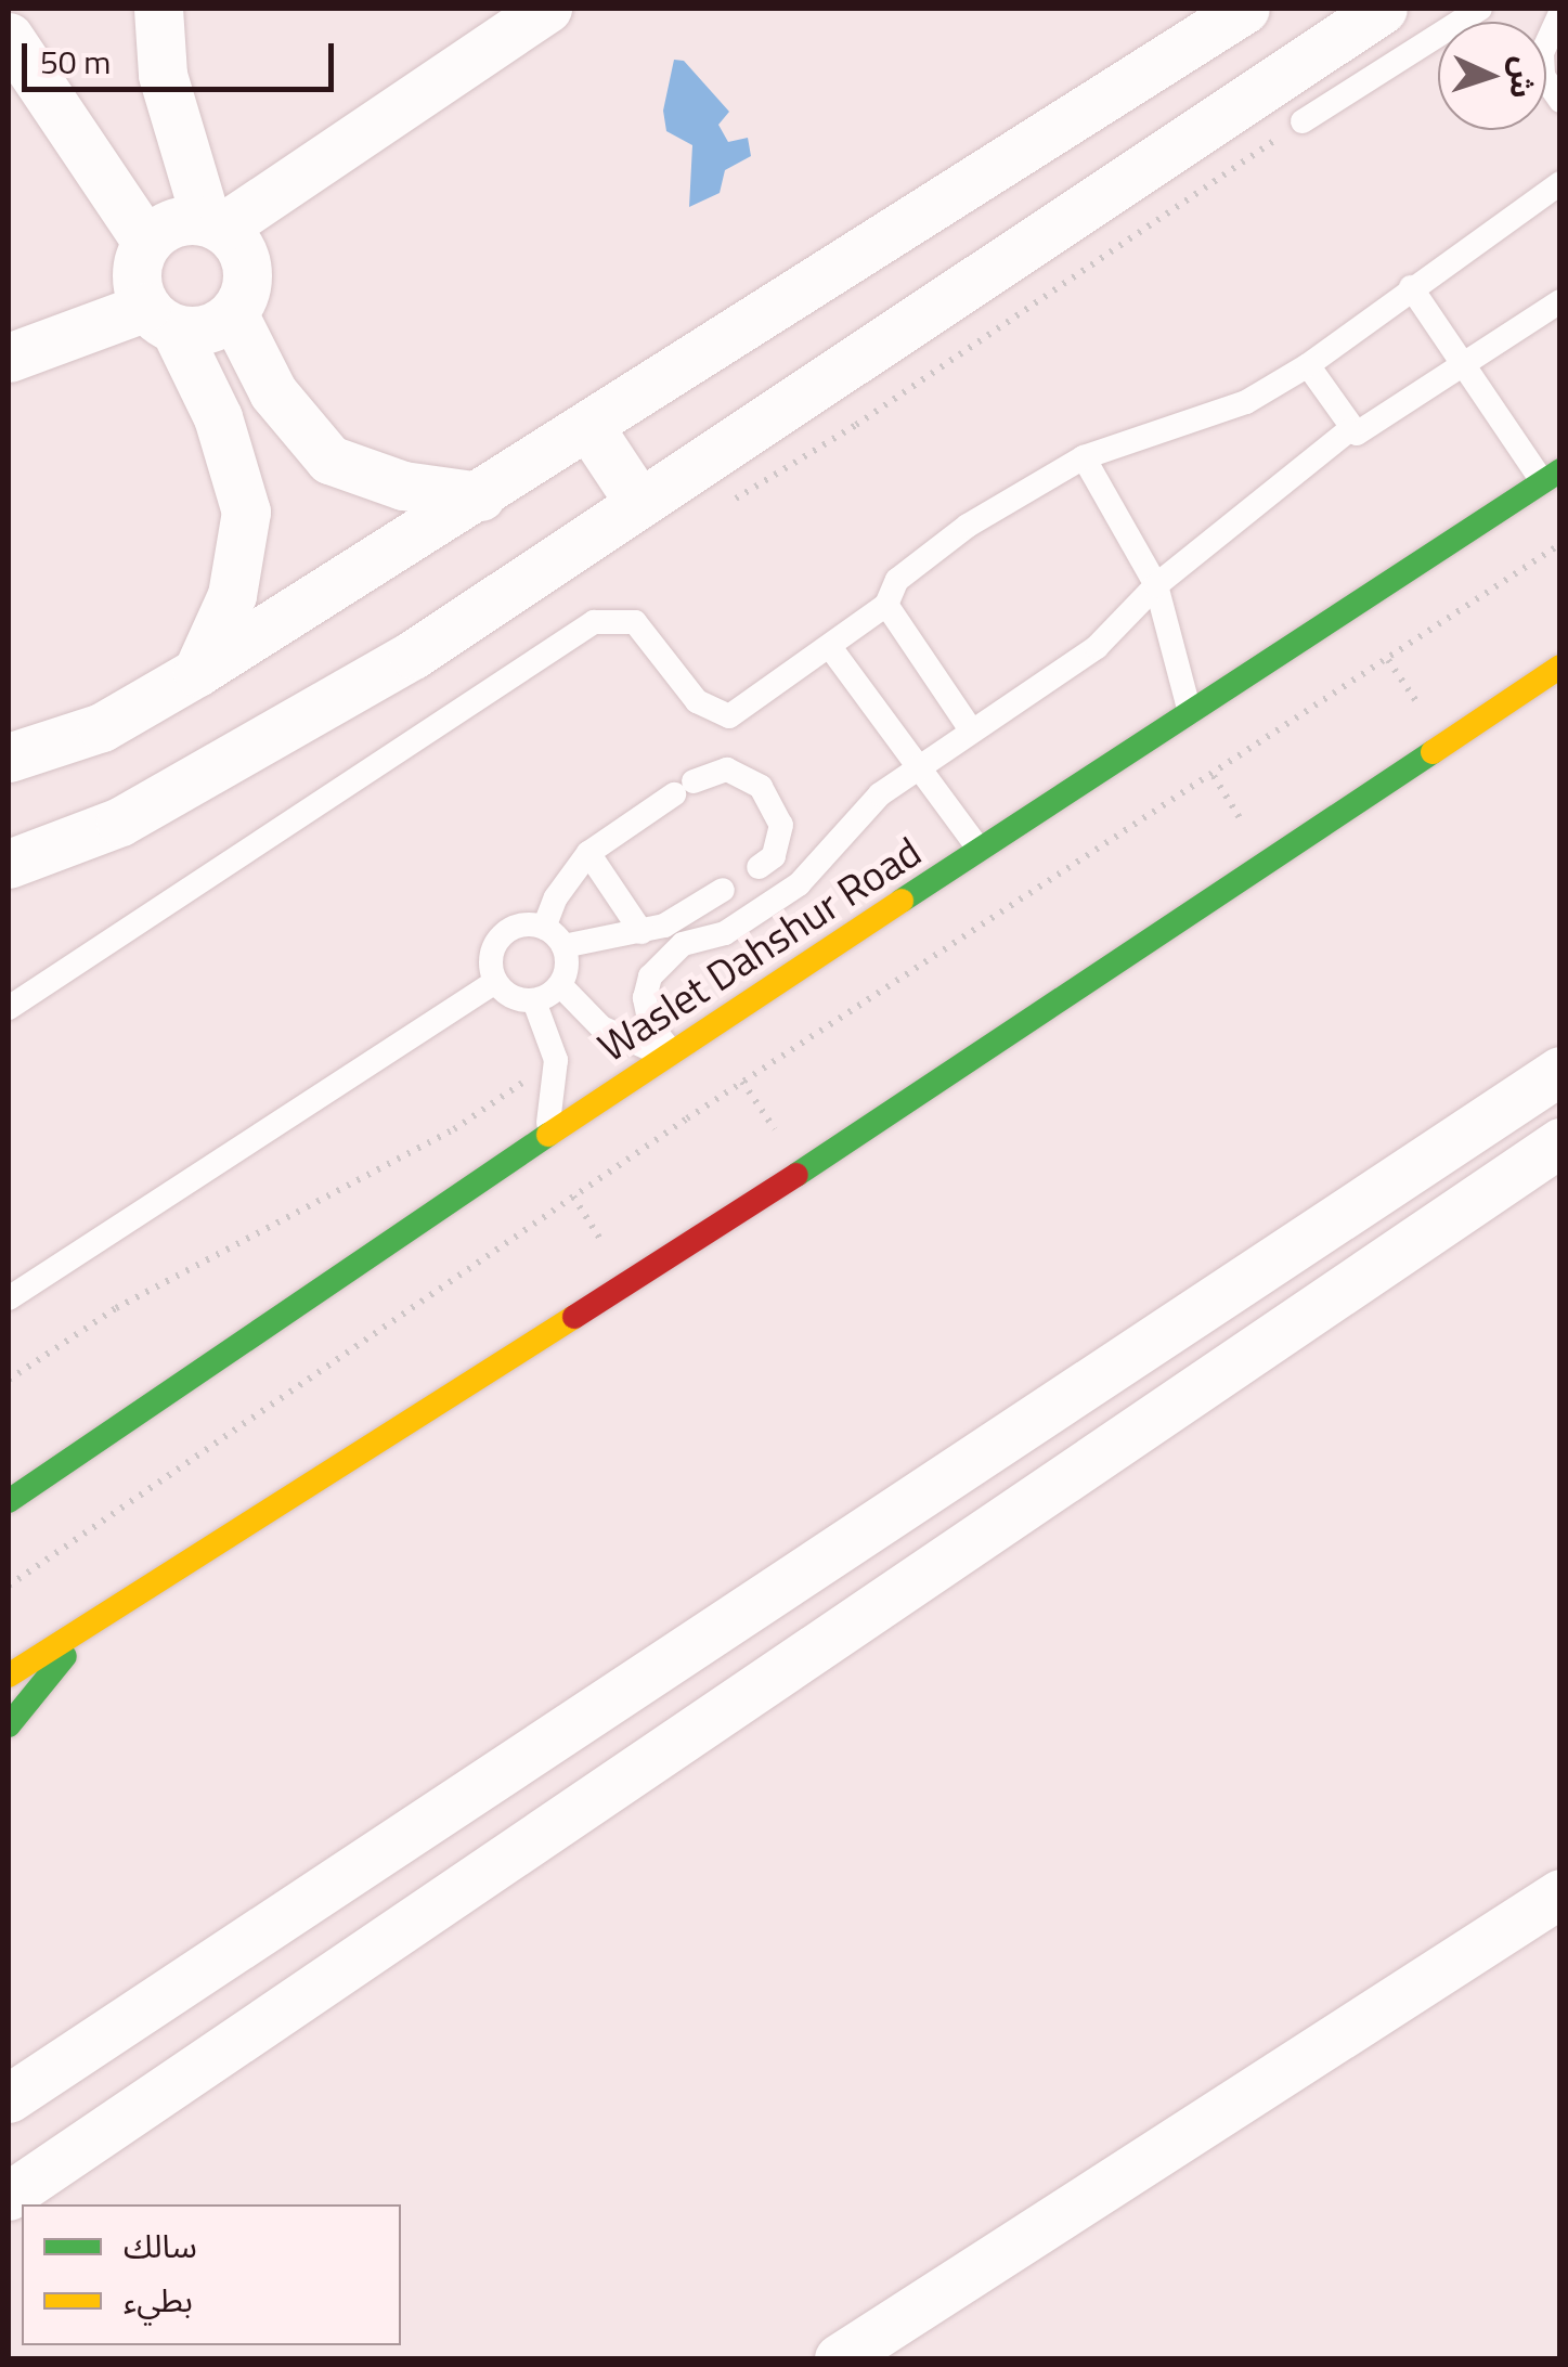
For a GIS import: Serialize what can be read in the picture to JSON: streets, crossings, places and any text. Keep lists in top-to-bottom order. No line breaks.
{"streets":{"main road":["Waslet Dahshur Road"]},"legend":["سالك","بطيء"],"scale_bar":"50 m","north":"right"}
